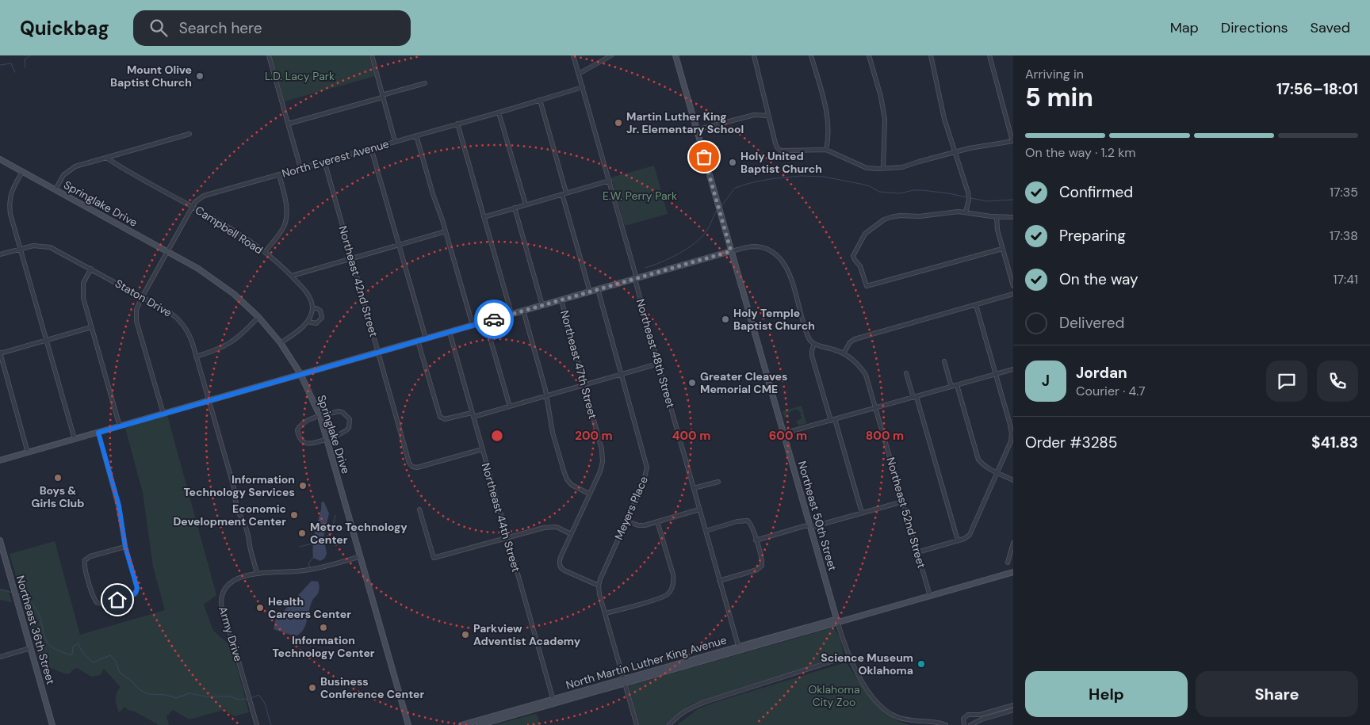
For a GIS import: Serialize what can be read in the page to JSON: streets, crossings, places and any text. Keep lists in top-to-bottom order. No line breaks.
{"streets":{"street":["North Everest Avenue","Springlake Drive","Campbell Road","Northeast 42nd Street","Staton Drive","Northeast 48th Street","Northeast 47th Street","Meyers Place","Northeast 52nd Street","Northeast 50th Street","Northeast 44th Street","Northeast 36th Street","Army Drive","North Martin Luther King Avenue"]},"crossings":[["North Everest Avenue","Springlake Drive"],["North Everest Avenue","Campbell Road"],["North Everest Avenue","Northeast 42nd Street"],["North Everest Avenue","Staton Drive"],["North Everest Avenue","Northeast 48th Street"],["Springlake Drive","Army Drive"],["Northeast 42nd Street","Northeast 44th Street"],["Staton Drive","Army Drive"],["Northeast 48th Street","North Martin Luther King Avenue"],["Northeast 47th Street","Meyers Place"],["Northeast 52nd Street","North Martin Luther King Avenue"],["Northeast 50th Street","North Martin Luther King Avenue"],["Northeast 44th Street","North Martin Luther King Avenue"]],"parks":["L.D. Lacy Park","E.W. Perry Park","Oklahoma City Zoo"],"places":["Mount Olive Baptist Church","Martin Luther King Jr. Elementary School","Holy United Baptist Church","Holy Temple Baptist Church","Greater Cleaves Memorial CME","Boys & Girls Club","Information Technology Services","Economic Development Center","Metro Technology Center","Health Careers Center","Information Technology Center","Parkview Adventist Academy","Science Museum Oklahoma","Business Conference Center"],"page":{"header":"Quickbag","search":"Search here","nav":["Map","Directions","Saved"],"heading":["5 min","Arriving in","17:56–18:01"],"panel":["Jordan","Courier · 4.7","Order #3285","$41.83"],"bar":"On the way · 1.2 km","list":[["Confirmed","17:35"],["Preparing","17:38"],["On the way","17:41"],"Delivered"],"round":"J","buttons":["Help","Share"]},"rings":["200 m","400 m","600 m","800 m"]}
